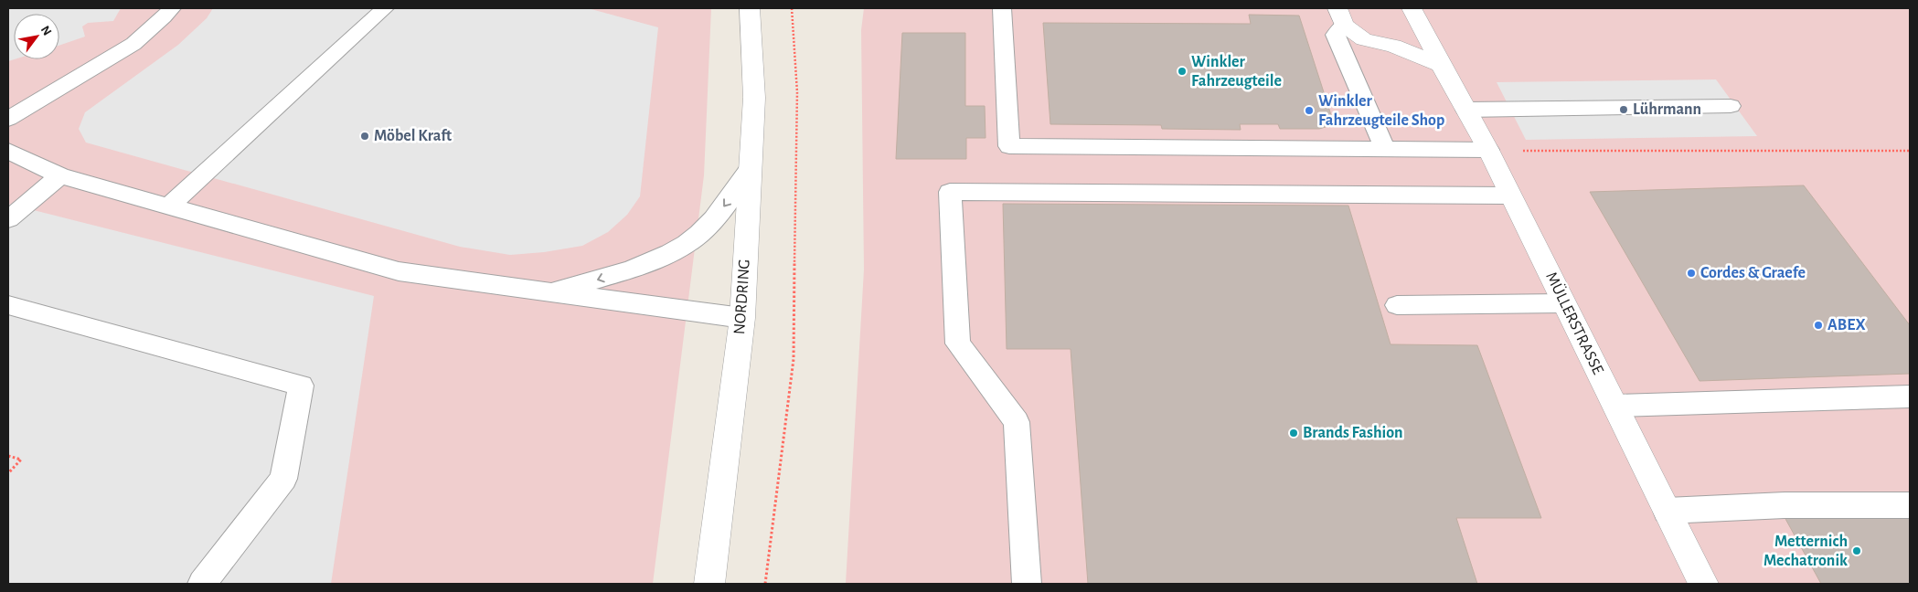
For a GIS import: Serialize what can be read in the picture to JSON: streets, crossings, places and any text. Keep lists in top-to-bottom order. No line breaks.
{"streets":{"street":["NORDRING","MÜLLERSTRASSE"]},"places":["Winkler Fahrzeugteile","Lührmann","Winkler Fahrzeugteile Shop","Möbel Kraft","Cordes & Graefe","ABEX","Brands Fashion","Metternich Mechatronik"],"north":"top right"}
